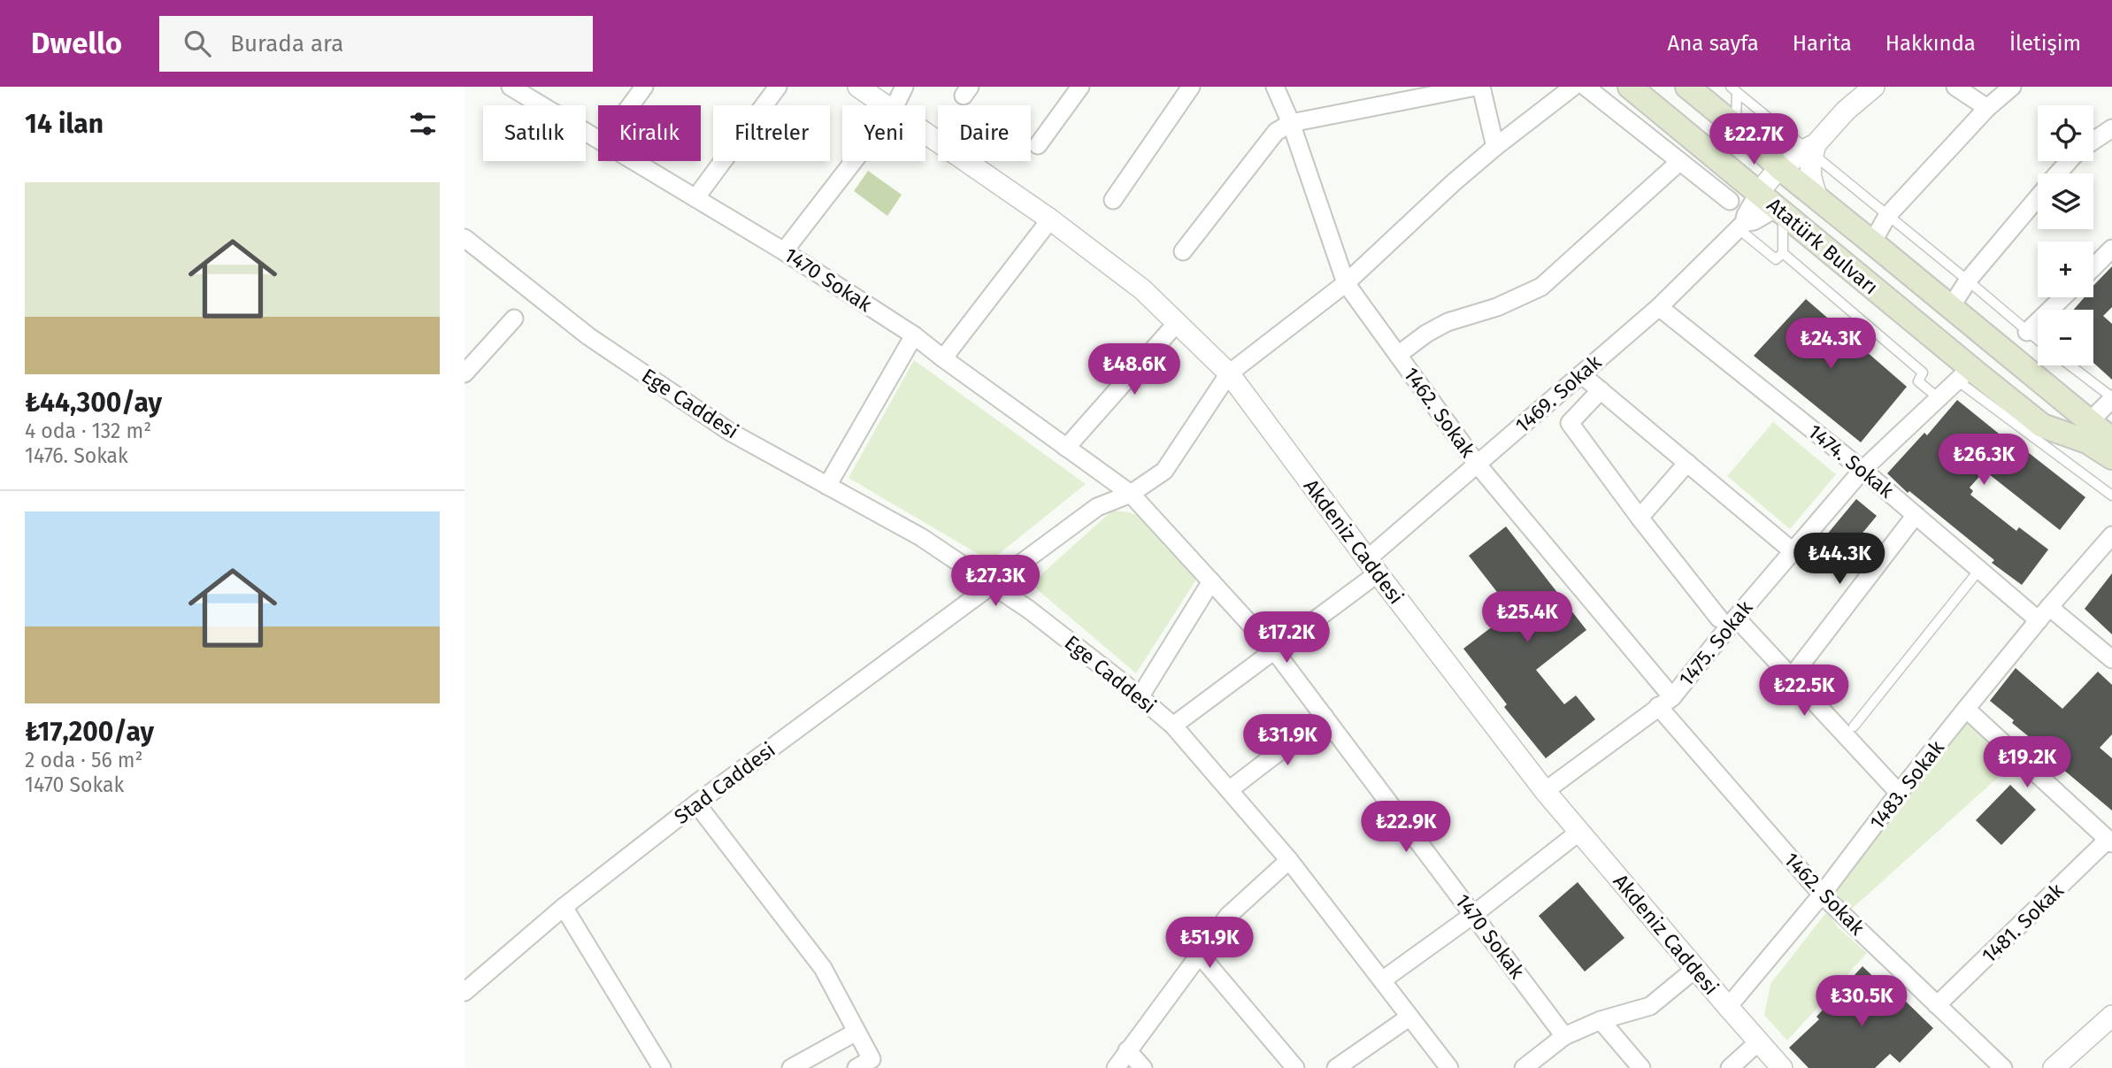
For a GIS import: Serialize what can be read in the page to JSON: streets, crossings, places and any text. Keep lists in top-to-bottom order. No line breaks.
{"streets":{"main road":["Atatürk Bulvarı"],"street":["1470 Sokak","1469. Sokak","Ege Caddesi","1462. Sokak","1474. Sokak","Akdeniz Caddesi","1475. Sokak","Stad Caddesi","1483. Sokak","1481. Sokak"]},"crossings":[["Atatürk Bulvarı","1469. Sokak"],["Atatürk Bulvarı","1475. Sokak"],["1470 Sokak","1469. Sokak"],["1470 Sokak","Stad Caddesi"],["1469. Sokak","Ege Caddesi"],["1469. Sokak","1462. Sokak"],["1469. Sokak","1474. Sokak"],["1469. Sokak","Akdeniz Caddesi"],["Ege Caddesi","Stad Caddesi"],["1462. Sokak","1475. Sokak"],["1462. Sokak","1483. Sokak"],["1462. Sokak","1481. Sokak"],["1474. Sokak","1475. Sokak"],["1474. Sokak","1483. Sokak"],["Akdeniz Caddesi","1475. Sokak"],["Akdeniz Caddesi","1483. Sokak"]],"page":{"header":"Dwello","search":"Burada ara","nav":["Ana sayfa","Harita","Hakkında","İletişim"],"heading":"14 ilan","map_buttons":["+","−"],"chip":["Satılık","Kiralık","Filtreler","Yeni","Daire"],"price":["₺22.7K","₺24.3K","₺48.6K","₺26.3K","₺44.3K","₺27.3K","₺25.4K","₺17.2K","₺22.5K","₺31.9K","₺19.2K","₺22.9K","₺51.9K","₺30.5K"],"list":[{"name":"₺44,300/ay","note":"4 oda · 132 m² · 1476. Sokak"},{"name":"₺17,200/ay","note":"2 oda · 56 m² · 1470 Sokak"}]}}
